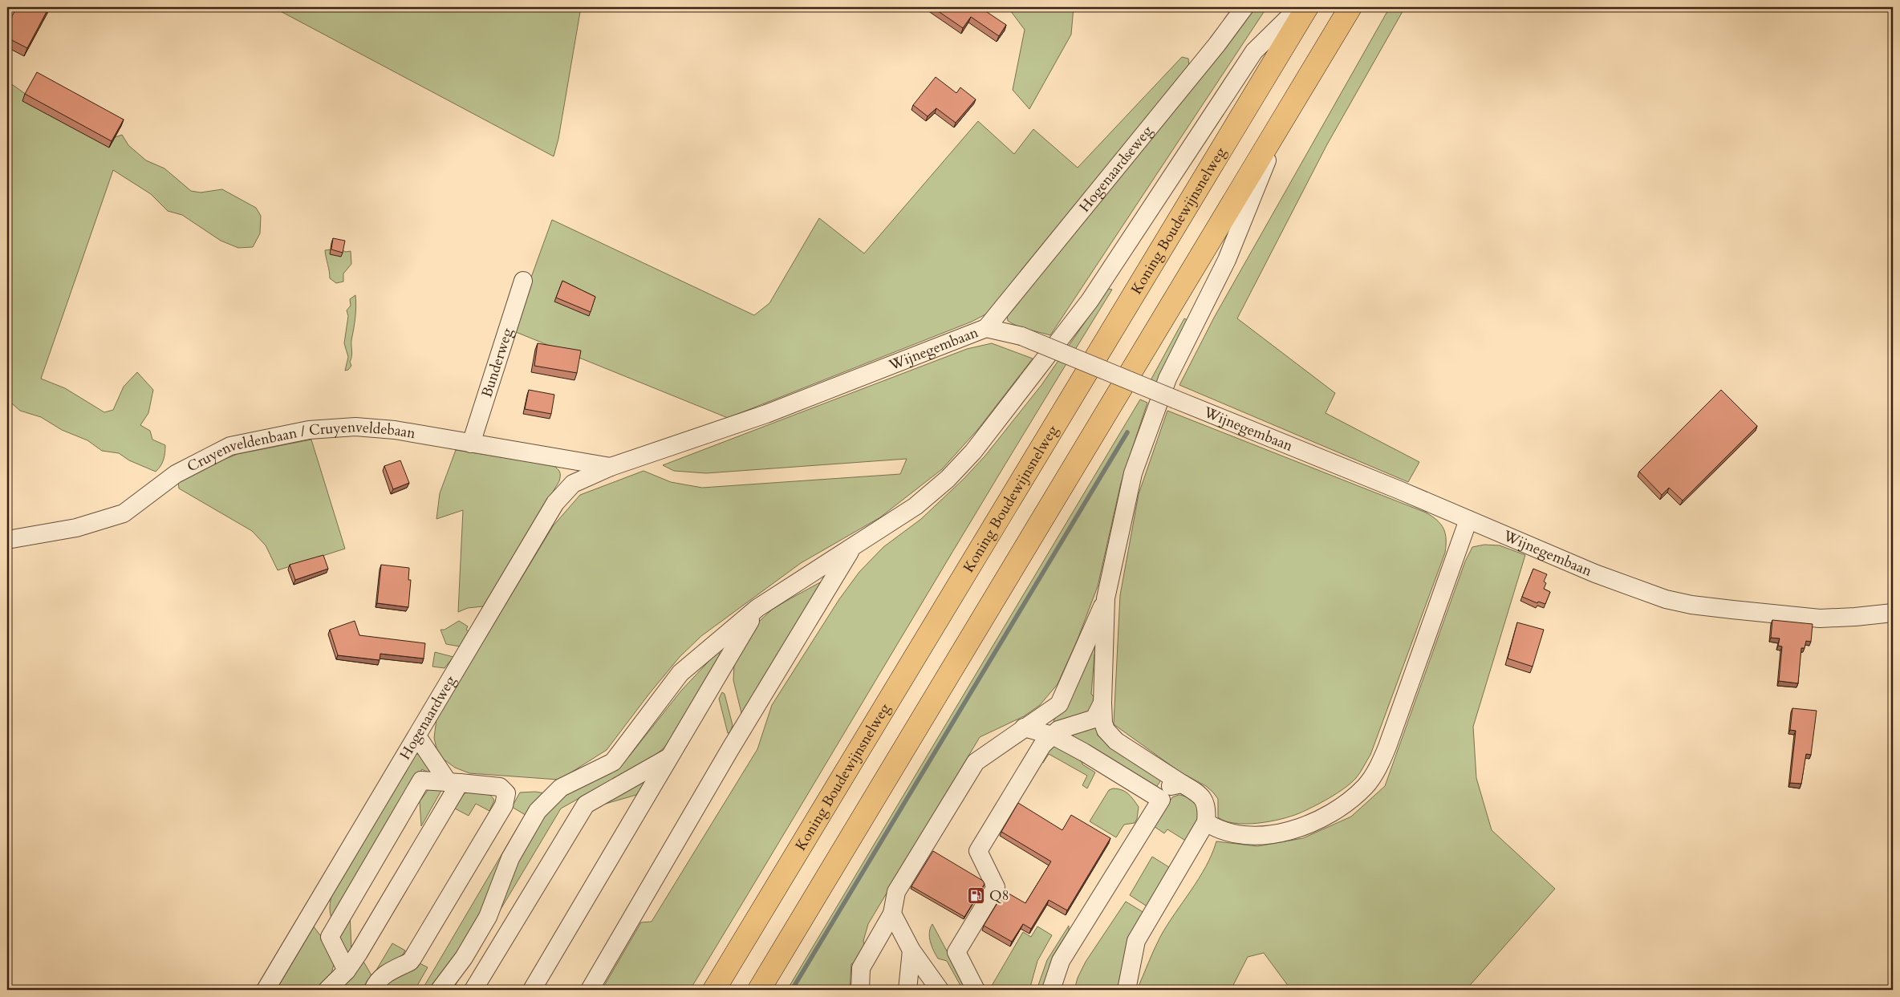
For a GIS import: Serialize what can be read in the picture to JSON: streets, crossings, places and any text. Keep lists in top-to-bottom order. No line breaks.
{"streets":{"highway":["Koning Boudewijnsnelweg"],"street":["Hogenaardseweg","Wijnegembaan","Bunderweg","Cruyenveldenbaan / Cruyenveldebaan","Hogenaardweg"]},"crossings":[["Hogenaardseweg","Wijnegembaan"],["Wijnegembaan","Cruyenveldenbaan / Cruyenveldebaan"],["Wijnegembaan","Hogenaardweg"],["Bunderweg","Cruyenveldenbaan / Cruyenveldebaan"],["Cruyenveldenbaan / Cruyenveldebaan","Hogenaardweg"]],"places":{"fuel station":["Q8"]}}
